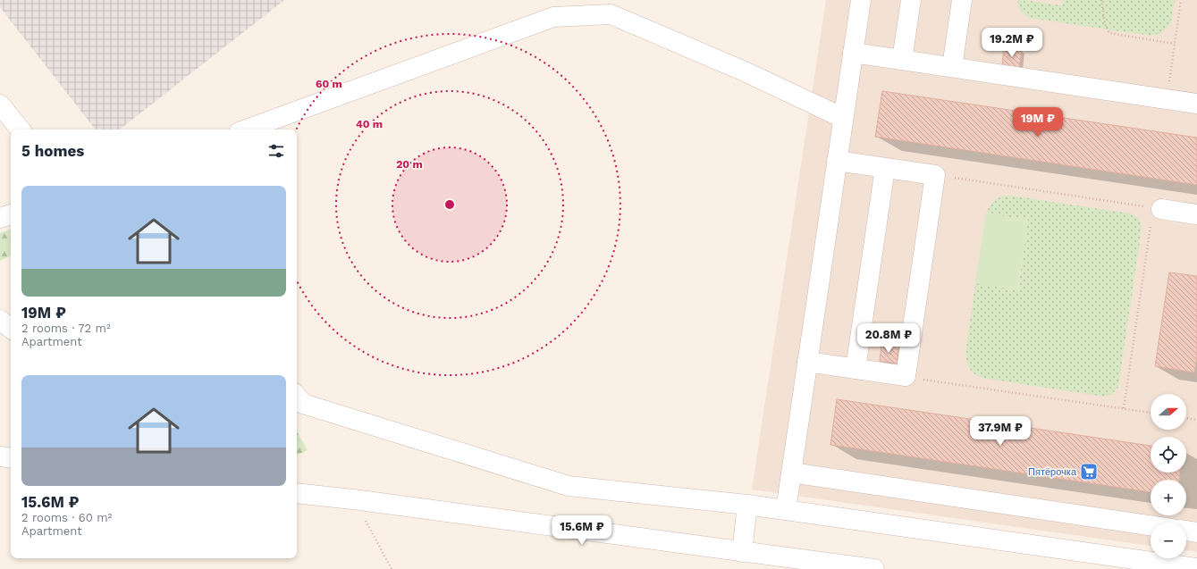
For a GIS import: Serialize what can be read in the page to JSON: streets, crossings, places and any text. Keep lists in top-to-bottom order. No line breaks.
{"places":{"supermarket":["Пятёрочка"]},"north":"right","page":{"price":["19.2M ₽","19M ₽","20.8M ₽","37.9M ₽","15.6M ₽"],"heading":"5 homes","list":[{"name":"19M ₽","note":"2 rooms · 72 m² · Apartment"},{"name":"15.6M ₽","note":"2 rooms · 60 m² · Apartment"}],"map_buttons":["+","−"]},"rings":["60 m","40 m","20 m"]}
